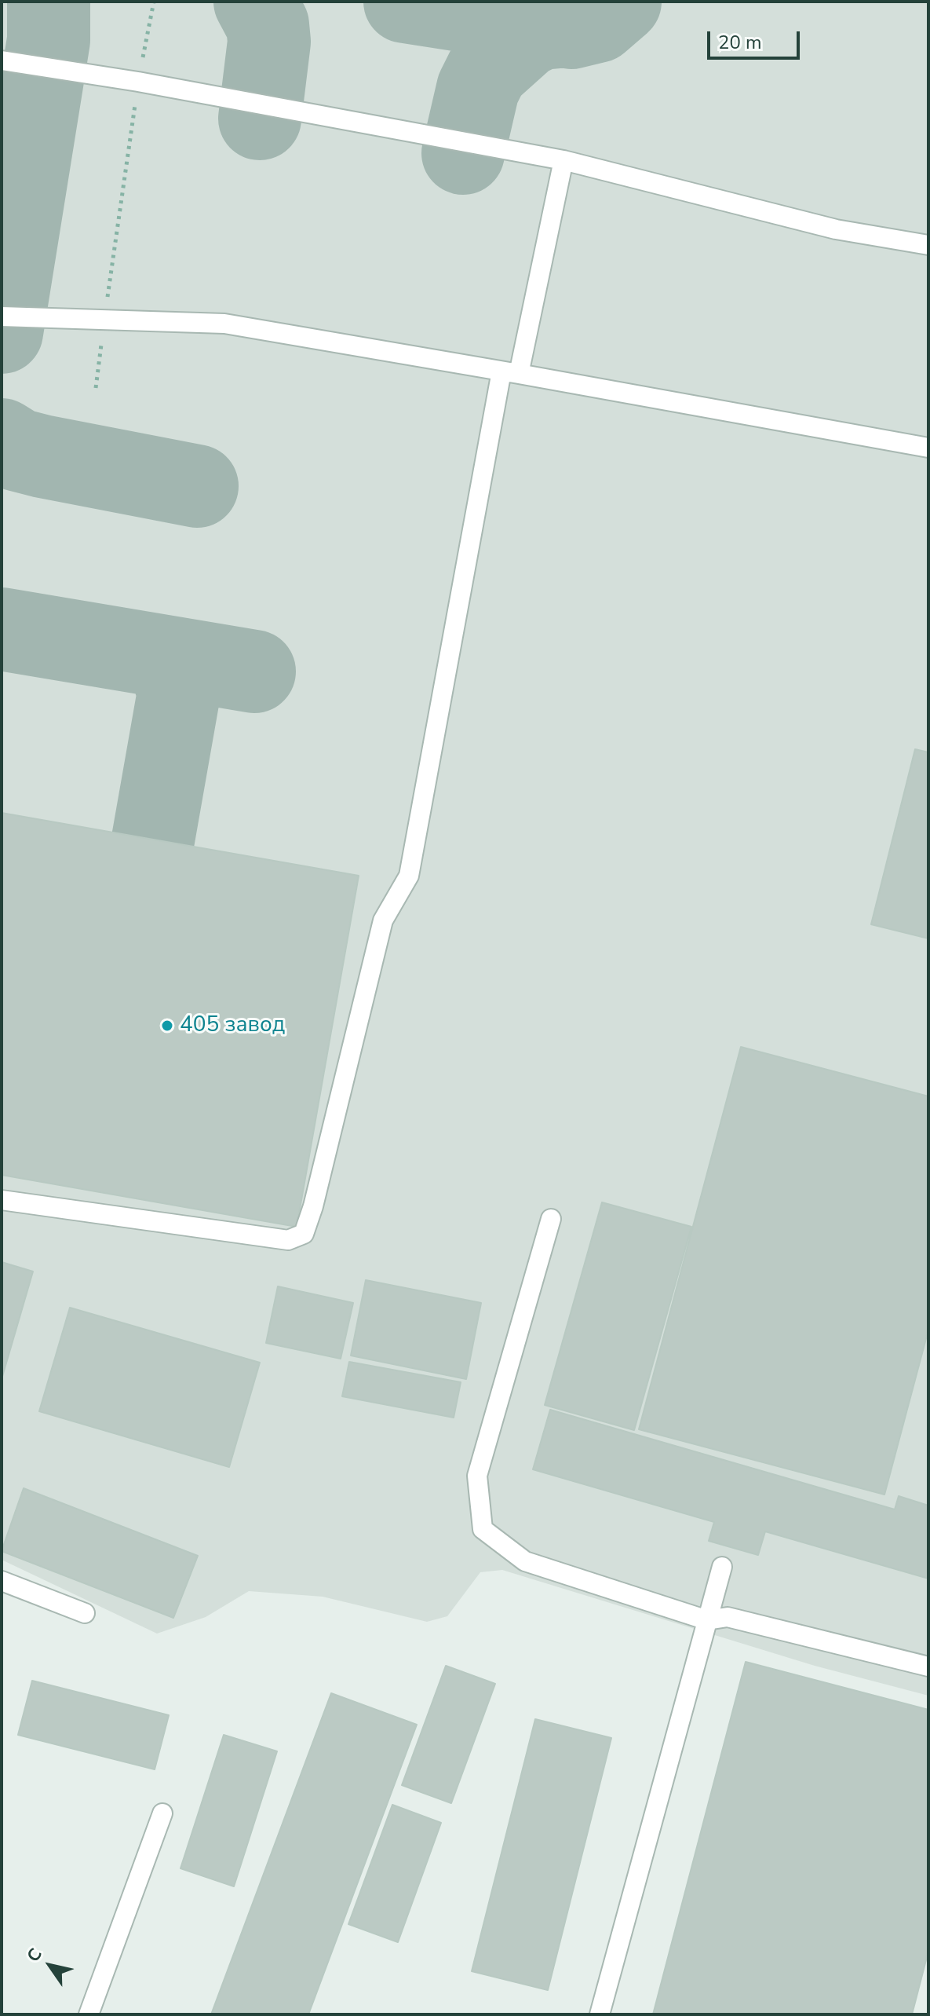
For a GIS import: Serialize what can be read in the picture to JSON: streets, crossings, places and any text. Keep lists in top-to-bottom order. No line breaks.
{"places":["405 завод"],"scale_bar":"20 m","north":"top left"}
